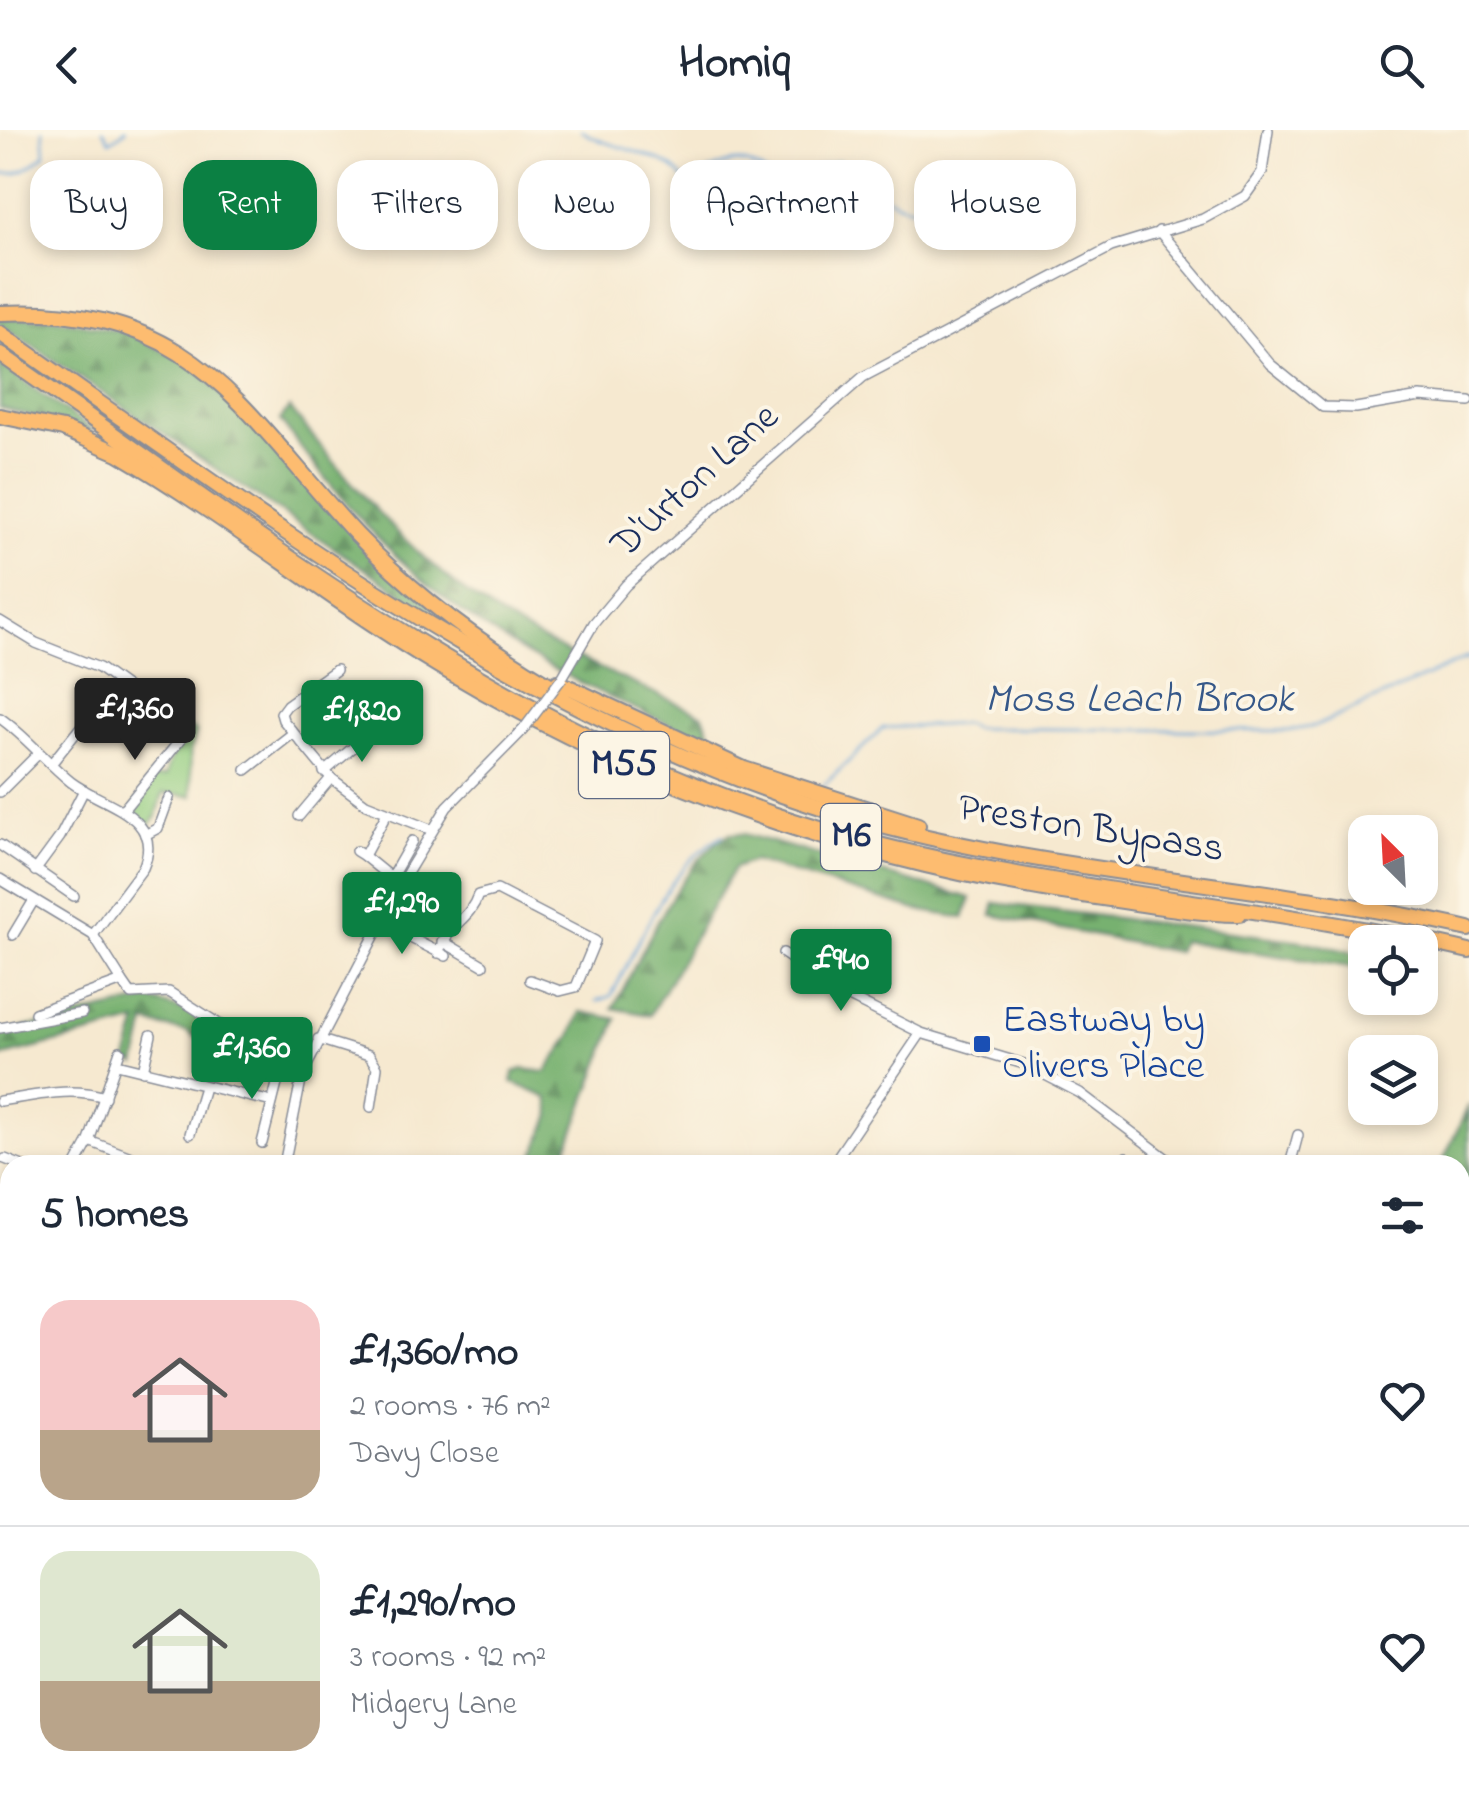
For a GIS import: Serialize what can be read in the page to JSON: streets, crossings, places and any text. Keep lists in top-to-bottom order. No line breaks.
{"streets":{"highway":["M55","Preston Bypass","M6"],"street":["D'Urton Lane"]},"crossings":[["M55","Preston Bypass"],["M55","M6"],["Preston Bypass","M6"]],"water":["Moss Leach Brook"],"places":{"transit":["Eastway by Olivers Place"]},"north":"top left","page":{"header":"Homiq","chip":["Buy","Rent","Filters","New","Apartment","House"],"price":["£1,360","£1,820","£1,290","£940","£1,360"],"heading":"5 homes","list":[{"name":"£1,360/mo","note":"2 rooms · 76 m² · Davy Close"},{"name":"£1,290/mo","note":"3 rooms · 92 m² · Midgery Lane"}]}}
